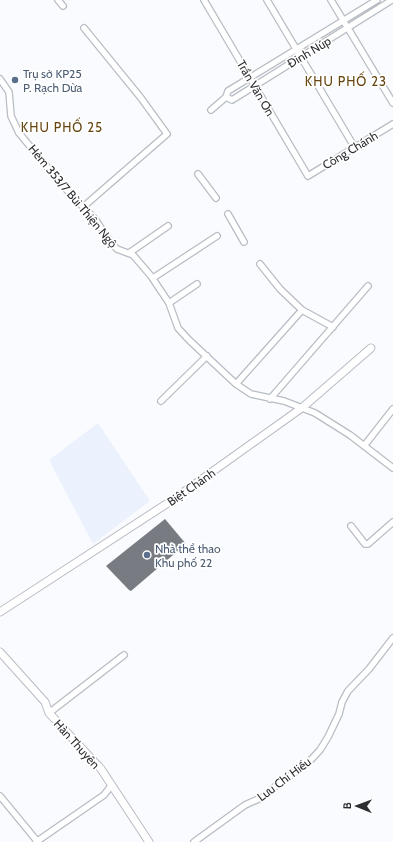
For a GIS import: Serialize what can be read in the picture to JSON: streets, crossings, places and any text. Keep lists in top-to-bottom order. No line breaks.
{"streets":{"street":["Đinh Núp","Trần Văn Ơn","Công Chánh","Hẻm 353/7 Bùi Thiện Ngộ","Biệt Chánh","Hàn Thuyên","Lưu Chí Hiếu"]},"crossings":[["Đinh Núp","Trần Văn Ơn"],["Trần Văn Ơn","Công Chánh"],["Hẻm 353/7 Bùi Thiện Ngộ","Biệt Chánh"]],"districts":["KHU PHỐ 23","KHU PHỐ 25"],"places":["Trụ sở KP25 P. Rạch Dừa","Nhà thể thao Khu phố 22"],"north":"left"}
